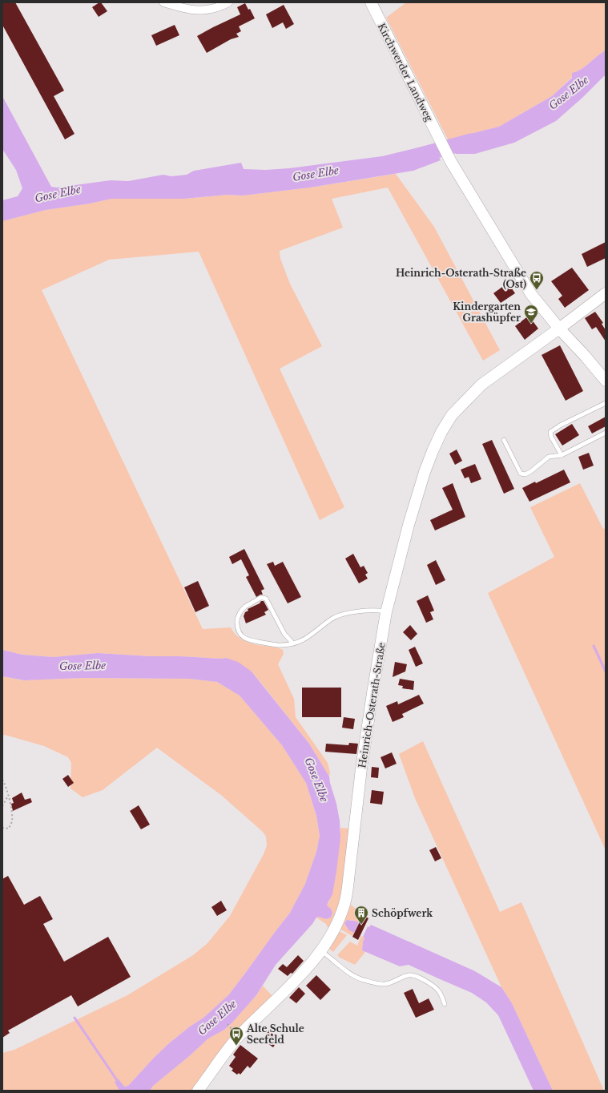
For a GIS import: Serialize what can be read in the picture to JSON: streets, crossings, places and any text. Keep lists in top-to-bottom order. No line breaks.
{"streets":{"street":["Kirchwerder Landweg","Heinrich-Osterath-Straße"]},"crossings":[["Kirchwerder Landweg","Heinrich-Osterath-Straße"]],"water":["Gose Elbe"],"places":{"bus stop":["Heinrich-Osterath-Straße (Ost)","Alte Schule Seefeld"],"school or university":["Kindergarten Grashüpfer"],"building":["Schöpfwerk"]}}
